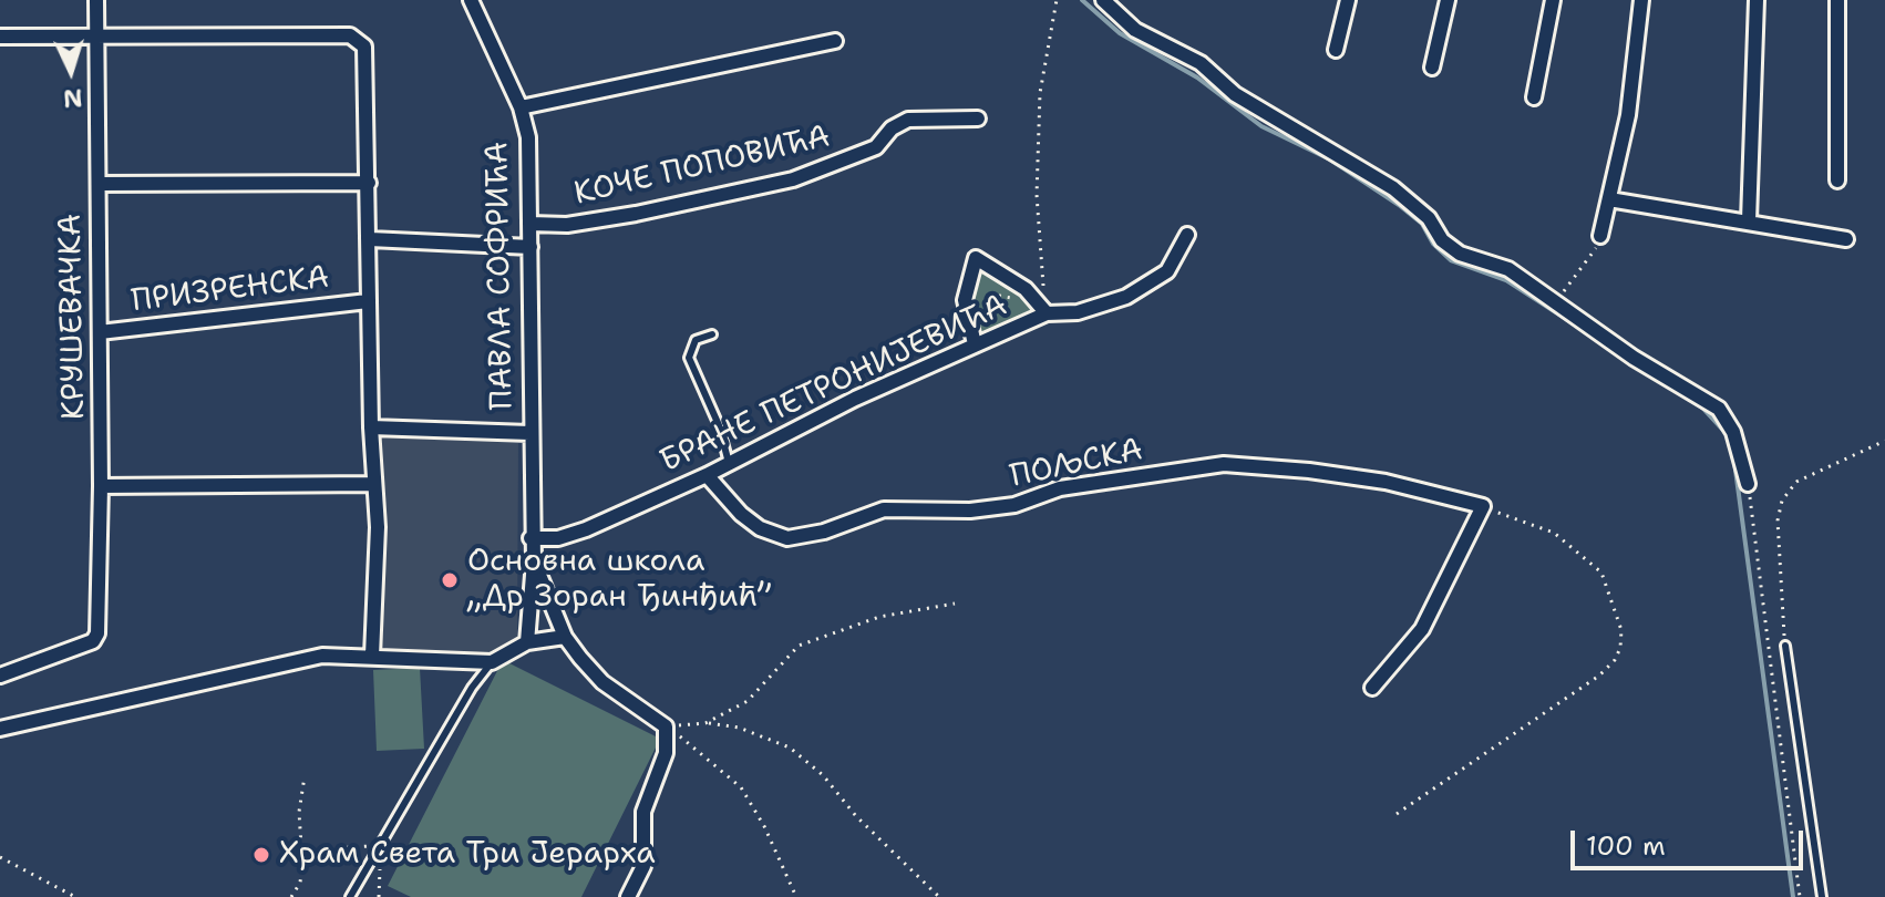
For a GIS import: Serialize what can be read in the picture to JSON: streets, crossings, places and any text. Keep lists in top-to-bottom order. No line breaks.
{"streets":{"street":["КОЧЕ ПОПОВИЋА","ПАВЛА СОФРИЋА","ПРИЗРЕНСКА","КРУШЕВАЧКА","БРАНЕ ПЕТРОНИЈЕВИЋА","ПОЉСКА"]},"crossings":[["КОЧЕ ПОПОВИЋА","ПАВЛА СОФРИЋА"],["ПАВЛА СОФРИЋА","БРАНЕ ПЕТРОНИЈЕВИЋА"],["ПРИЗРЕНСКА","КРУШЕВАЧКА"],["БРАНЕ ПЕТРОНИЈЕВИЋА","ПОЉСКА"]],"places":["Основна школа „Др Зоран Ђинђић”","Храм Света Три Јерарха"],"scale_bar":"100 m","north":"bottom"}
